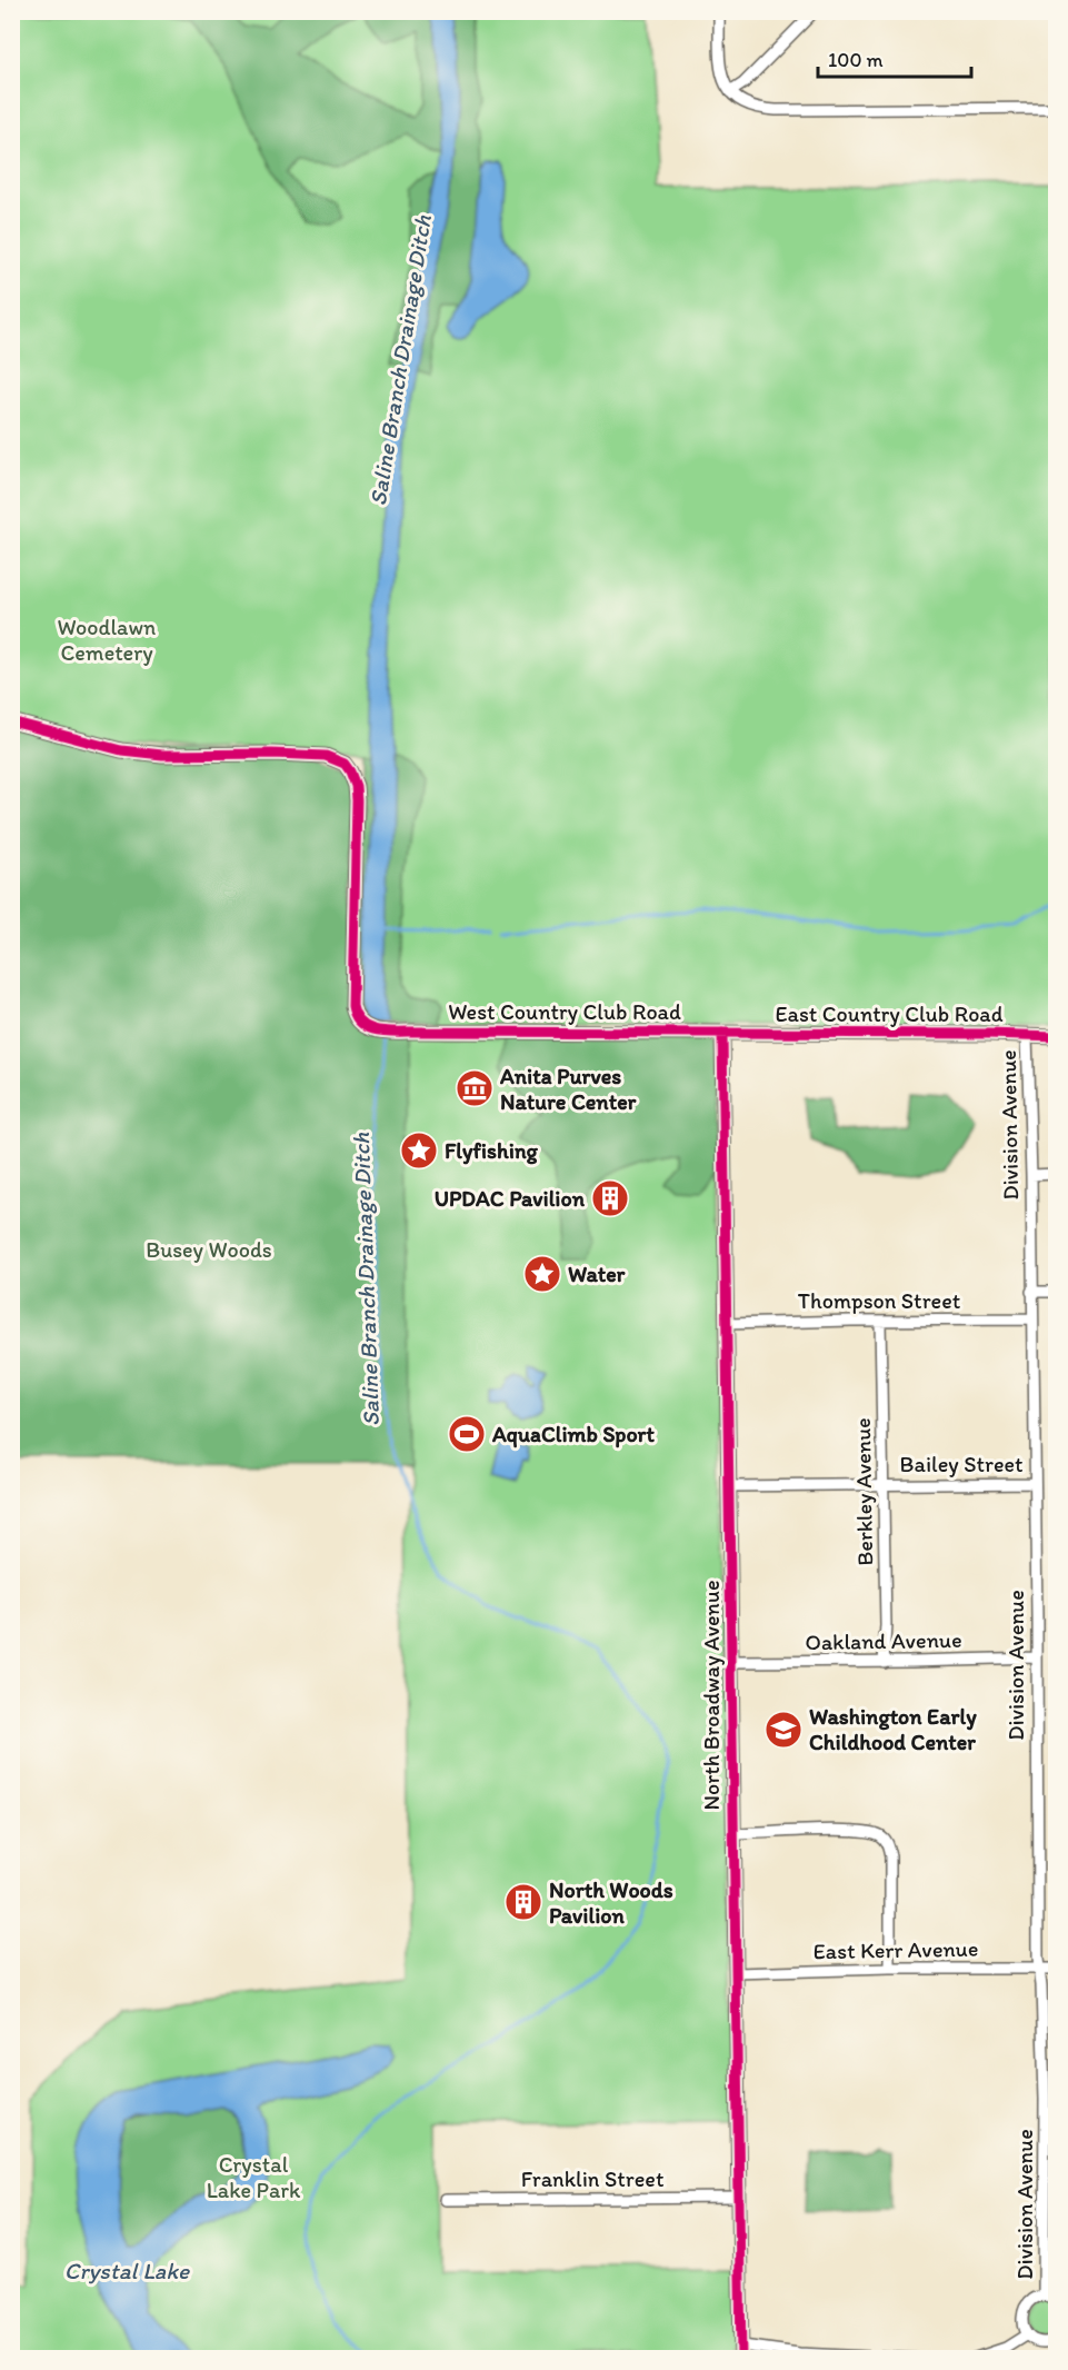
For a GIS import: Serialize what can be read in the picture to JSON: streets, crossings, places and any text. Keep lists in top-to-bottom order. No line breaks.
{"streets":{"street":["West Country Club Road","East Country Club Road","Division Avenue","Thompson Street","Bailey Street","Berkley Avenue","Oakland Avenue","North Broadway Avenue","East Kerr Avenue","Franklin Street"]},"crossings":[["West Country Club Road","East Country Club Road"],["West Country Club Road","North Broadway Avenue"],["East Country Club Road","Division Avenue"],["East Country Club Road","North Broadway Avenue"],["Division Avenue","Thompson Street"],["Division Avenue","Bailey Street"],["Division Avenue","Oakland Avenue"],["Division Avenue","East Kerr Avenue"],["Thompson Street","Berkley Avenue"],["Thompson Street","North Broadway Avenue"],["Bailey Street","Berkley Avenue"],["Bailey Street","North Broadway Avenue"],["Berkley Avenue","Oakland Avenue"],["Oakland Avenue","North Broadway Avenue"],["North Broadway Avenue","East Kerr Avenue"],["North Broadway Avenue","Franklin Street"]],"water":["Saline Branch Drainage Ditch","Crystal Lake"],"parks":["Woodlawn Cemetery","Busey Woods","Crystal Lake Park"],"places":{"museum":["Anita Purves Nature Center"],"place":["Flyfishing","Water"],"building":["UPDAC Pavilion","North Woods Pavilion"],"sports":["AquaClimb Sport"],"school or university":["Washington Early Childhood Center"]},"scale_bar":"100 m"}
